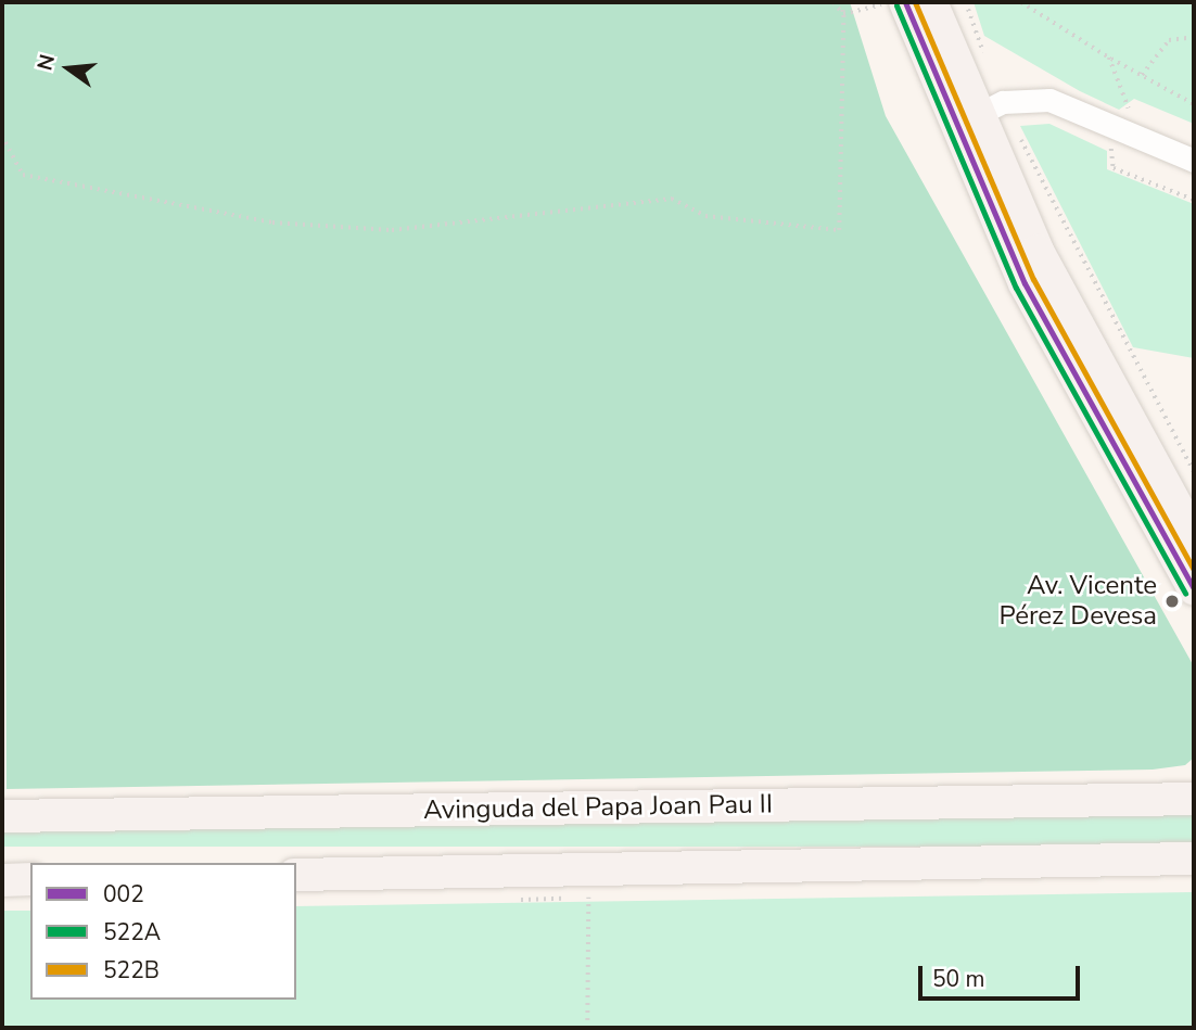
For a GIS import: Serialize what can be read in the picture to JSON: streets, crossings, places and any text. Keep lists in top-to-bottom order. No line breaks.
{"streets":{"main road":["Avinguda del Papa Joan Pau II"]},"places":["Av. Vicente Pérez Devesa"],"lines":["transit line 002","transit line 522B","transit line 522A"],"legend":["002","522A","522B"],"scale_bar":"50 m","north":"left"}
